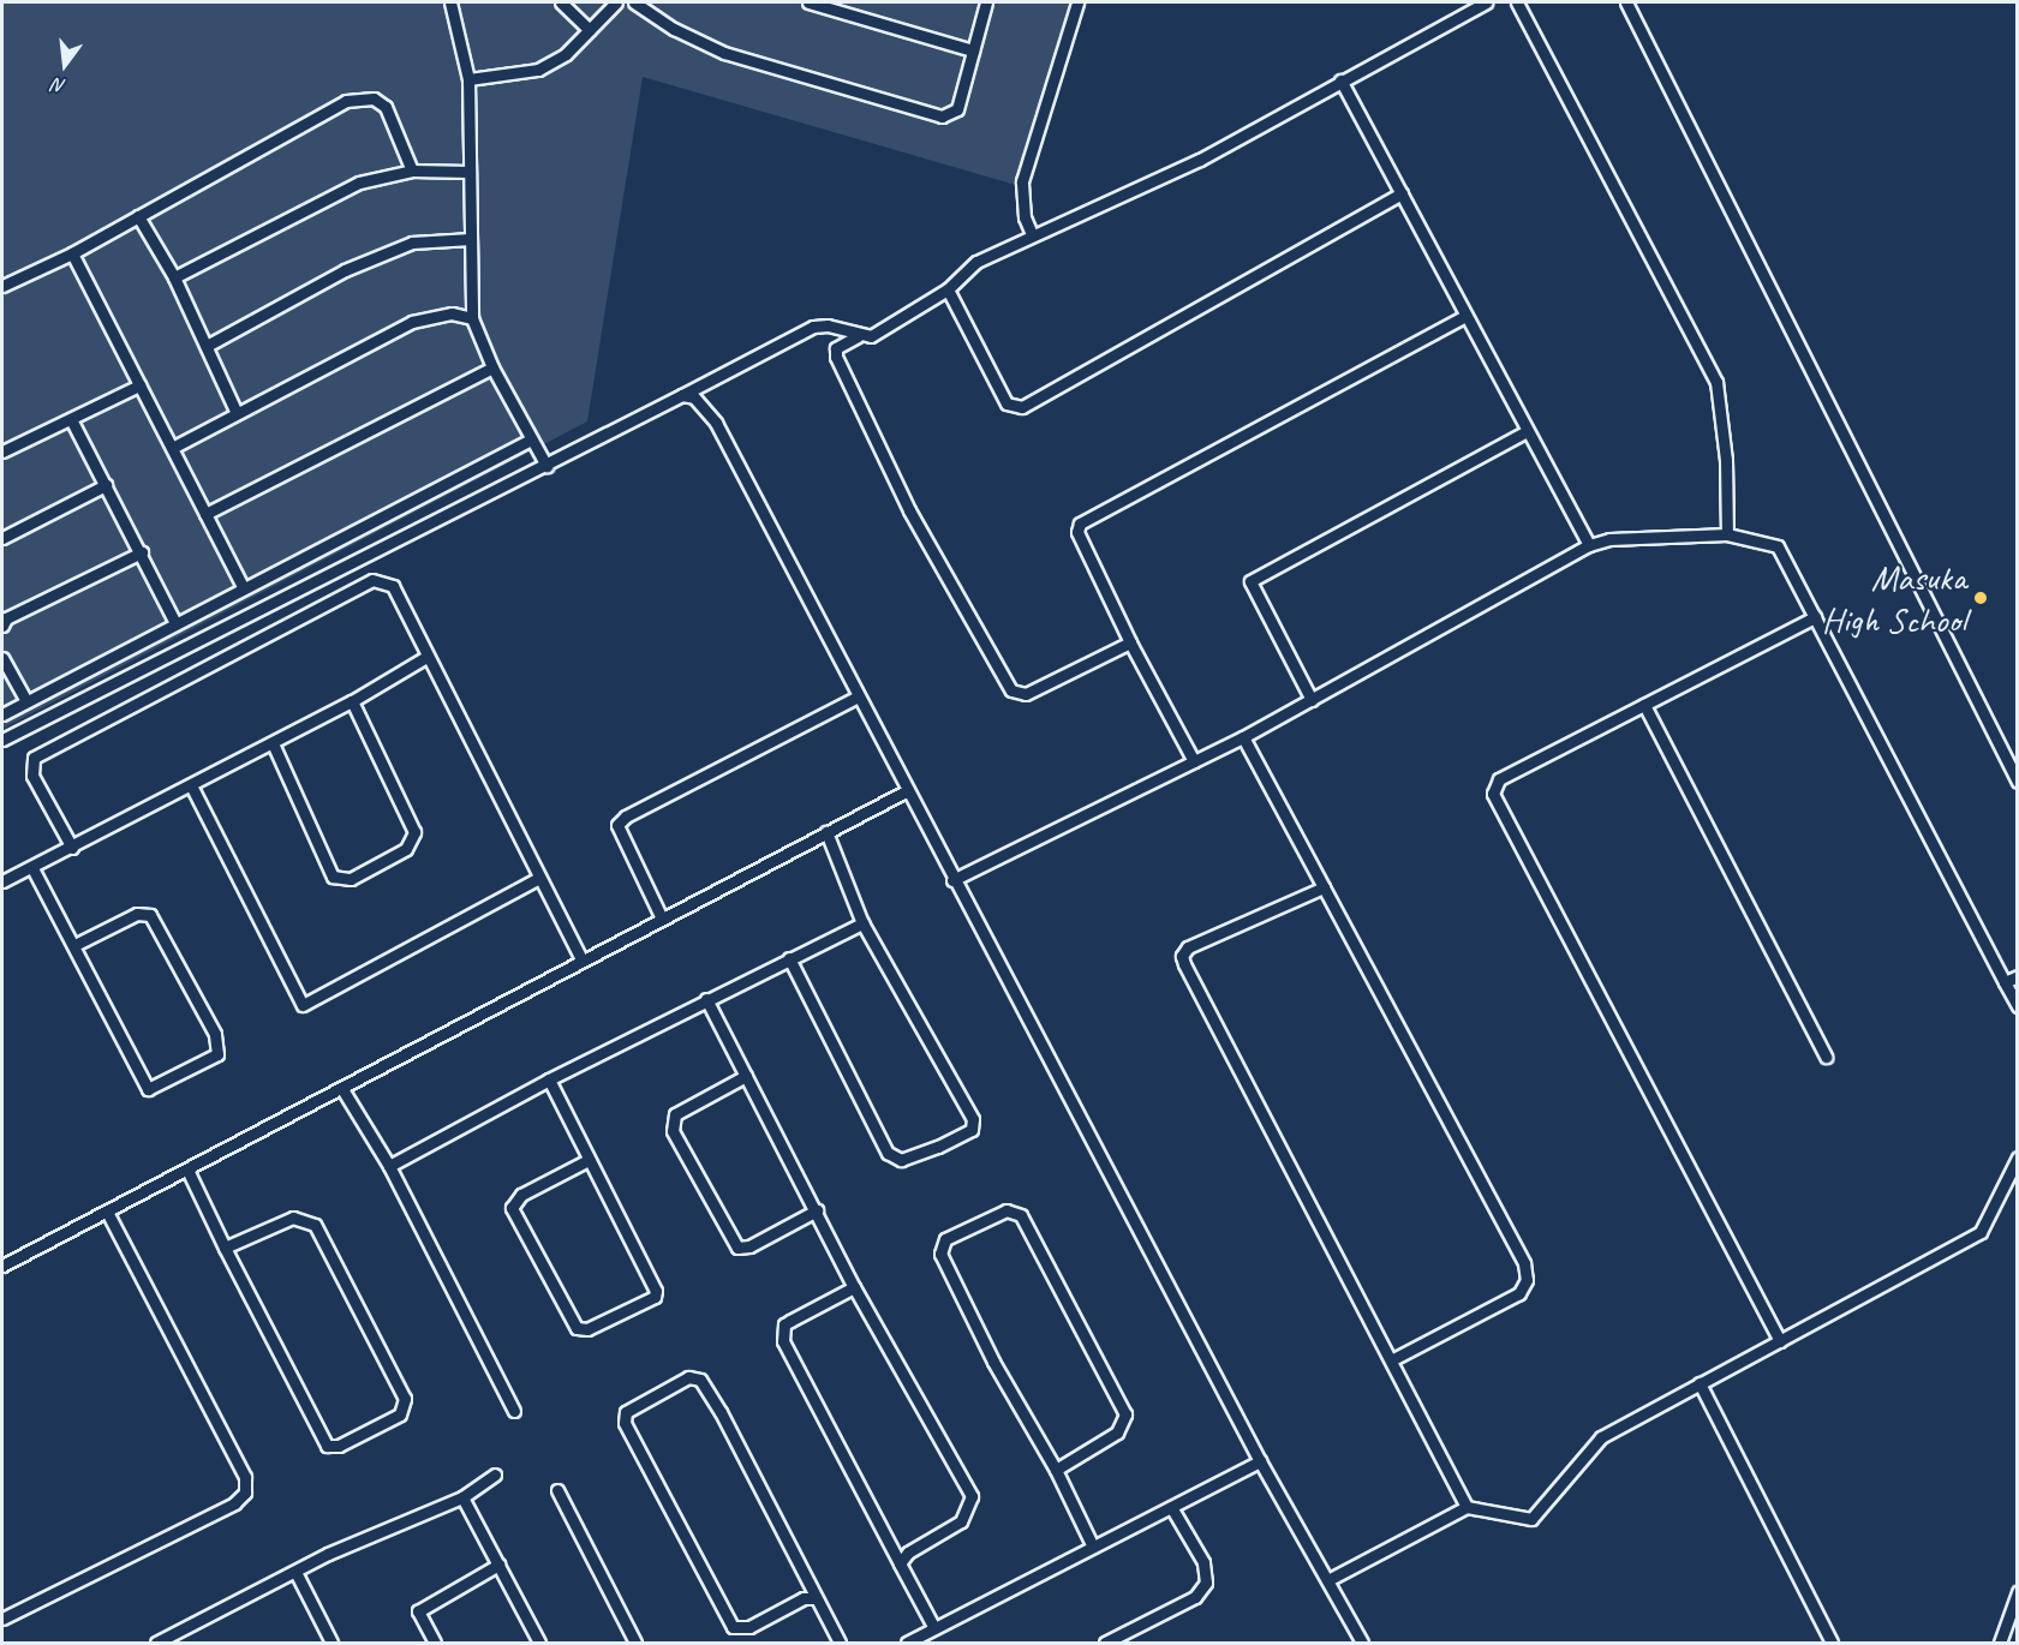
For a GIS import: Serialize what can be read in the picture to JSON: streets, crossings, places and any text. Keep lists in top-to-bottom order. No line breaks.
{"places":["Masuka High School"],"north":"bottom"}
